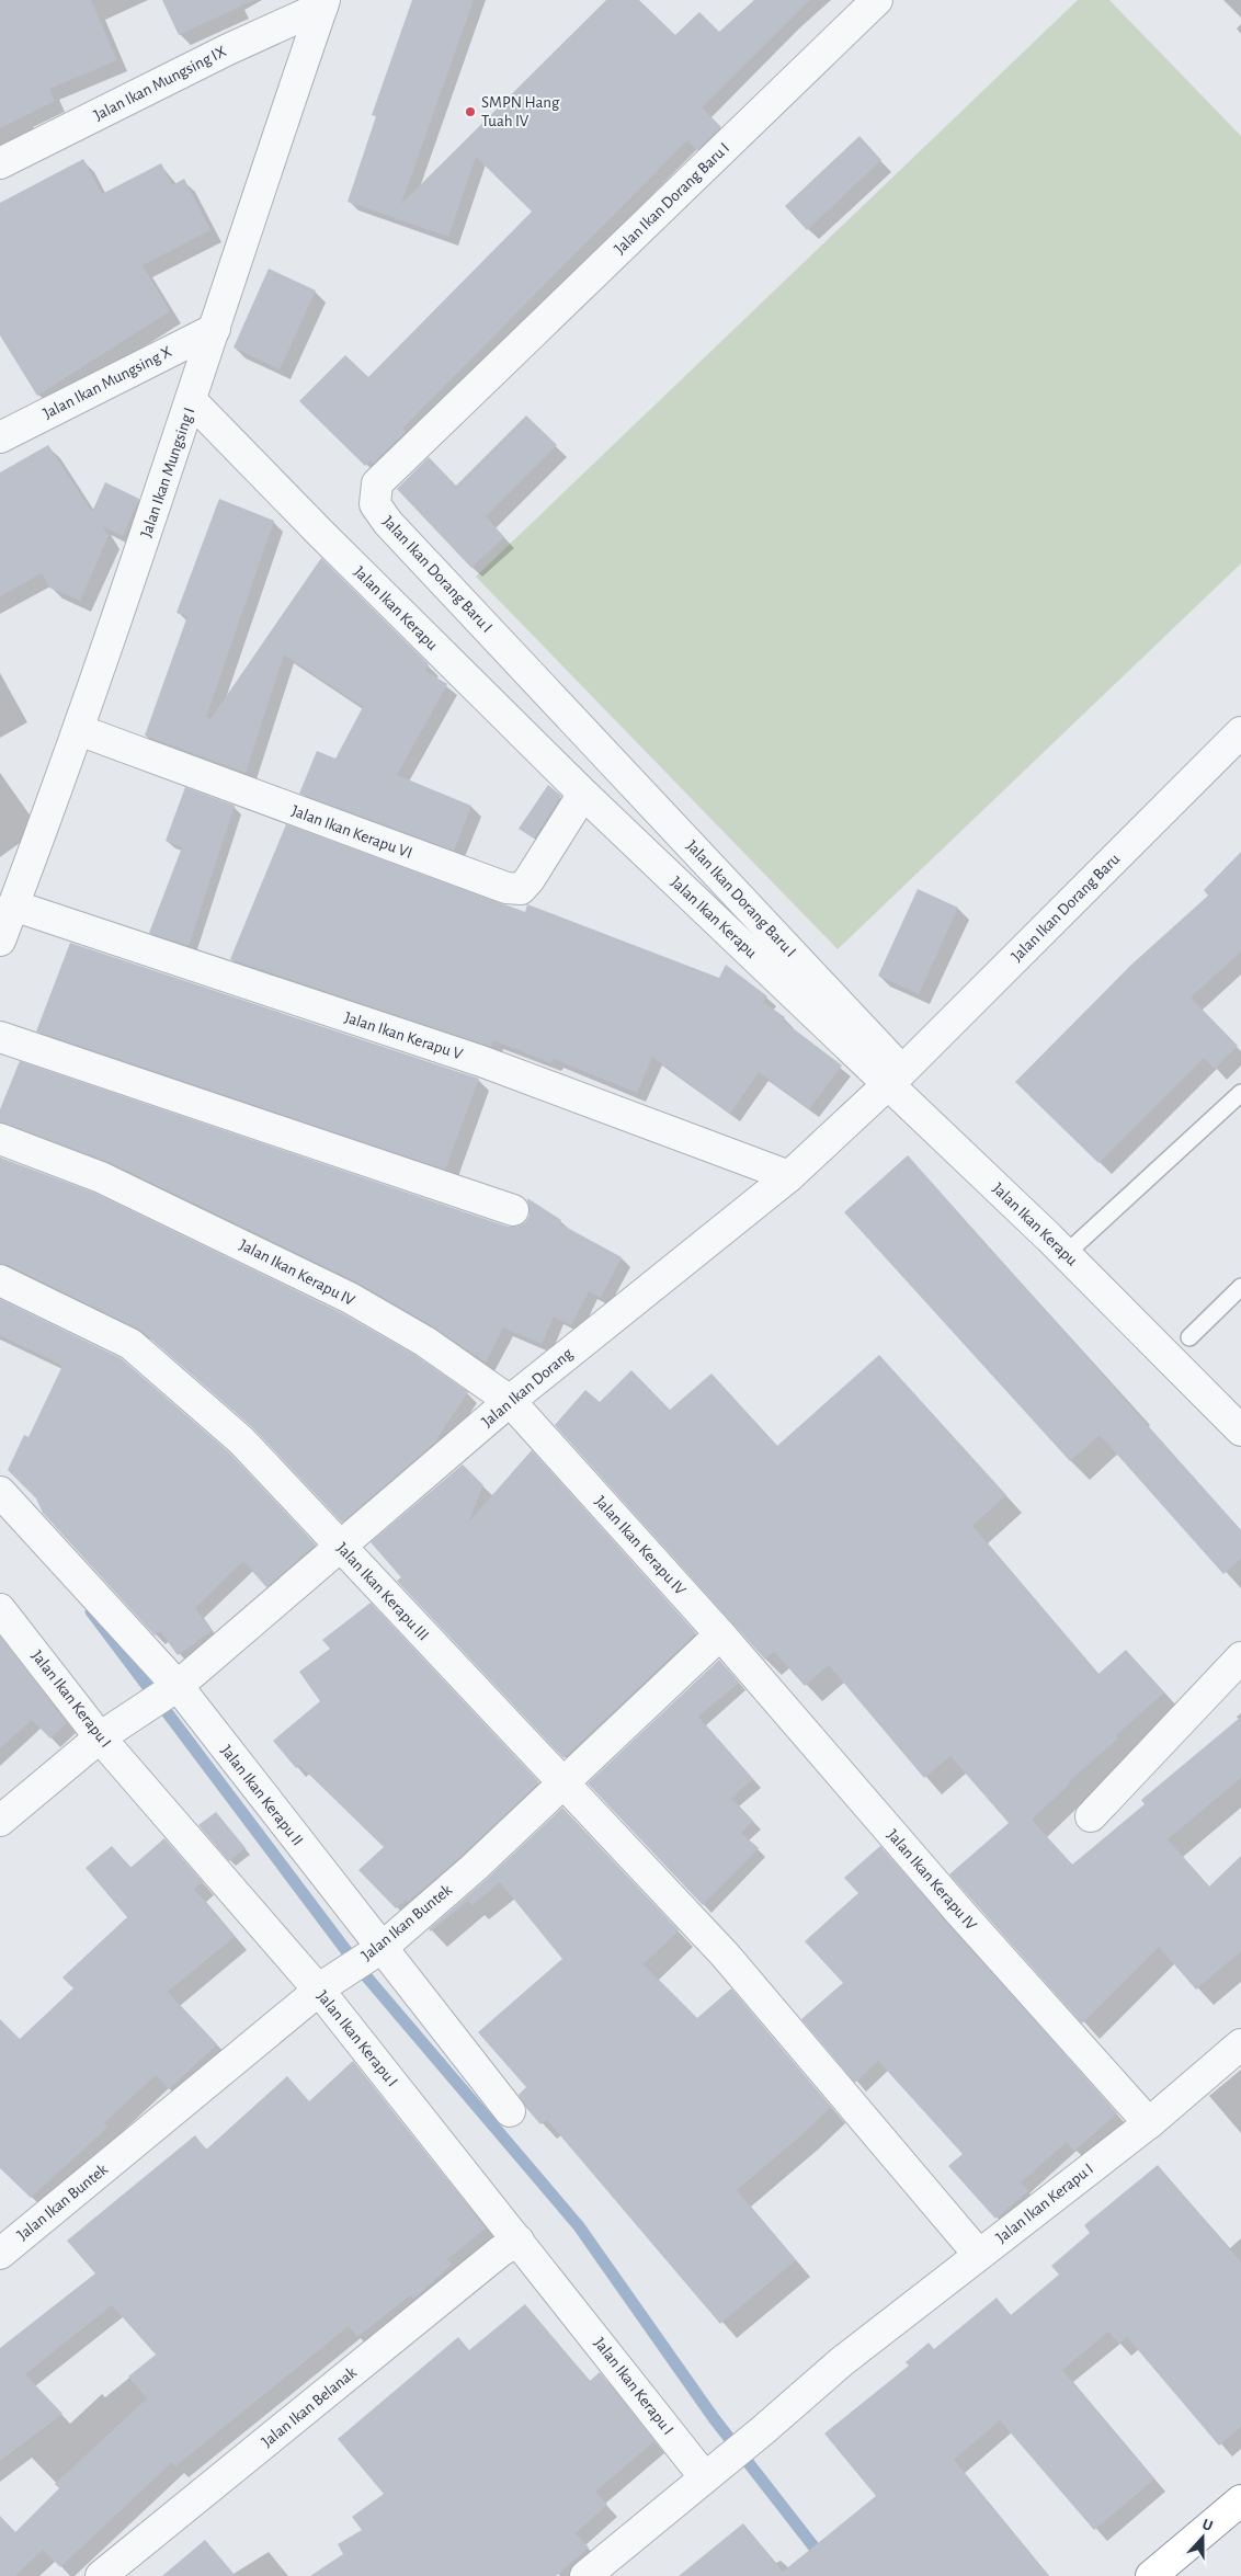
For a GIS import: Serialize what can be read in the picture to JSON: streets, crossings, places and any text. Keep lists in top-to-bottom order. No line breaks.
{"streets":{"street":["Jalan Ikan Mungsing IX","Jalan Ikan Dorang Baru I","Jalan Ikan Mungsing X","Jalan Ikan Mungsing I","Jalan Ikan Kerapu","Jalan Ikan Kerapu VI","Jalan Ikan Dorang Baru","Jalan Ikan Kerapu V","Jalan Ikan Kerapu IV","Jalan Ikan Dorang","Jalan Ikan Kerapu III","Jalan Ikan Kerapu I","Jalan Ikan Kerapu II","Jalan Ikan Buntek","Jalan Ikan Belanak"]},"crossings":[["Jalan Ikan Mungsing IX","Jalan Ikan Mungsing I"],["Jalan Ikan Dorang Baru I","Jalan Ikan Kerapu"],["Jalan Ikan Dorang Baru I","Jalan Ikan Dorang Baru"],["Jalan Ikan Dorang Baru I","Jalan Ikan Dorang"],["Jalan Ikan Mungsing X","Jalan Ikan Mungsing I"],["Jalan Ikan Mungsing I","Jalan Ikan Kerapu"],["Jalan Ikan Mungsing I","Jalan Ikan Kerapu VI"],["Jalan Ikan Mungsing I","Jalan Ikan Kerapu V"],["Jalan Ikan Kerapu","Jalan Ikan Kerapu VI"],["Jalan Ikan Kerapu","Jalan Ikan Dorang Baru"],["Jalan Ikan Kerapu","Jalan Ikan Dorang"],["Jalan Ikan Dorang Baru","Jalan Ikan Dorang"],["Jalan Ikan Kerapu V","Jalan Ikan Dorang"],["Jalan Ikan Kerapu IV","Jalan Ikan Dorang"],["Jalan Ikan Kerapu IV","Jalan Ikan Kerapu I"],["Jalan Ikan Kerapu IV","Jalan Ikan Buntek"],["Jalan Ikan Dorang","Jalan Ikan Kerapu III"],["Jalan Ikan Dorang","Jalan Ikan Kerapu I"],["Jalan Ikan Dorang","Jalan Ikan Kerapu II"],["Jalan Ikan Kerapu III","Jalan Ikan Kerapu I"],["Jalan Ikan Kerapu III","Jalan Ikan Buntek"],["Jalan Ikan Kerapu I","Jalan Ikan Buntek"],["Jalan Ikan Kerapu I","Jalan Ikan Belanak"],["Jalan Ikan Kerapu II","Jalan Ikan Buntek"]],"places":["SMPN Hang Tuah IV"],"north":"top"}
